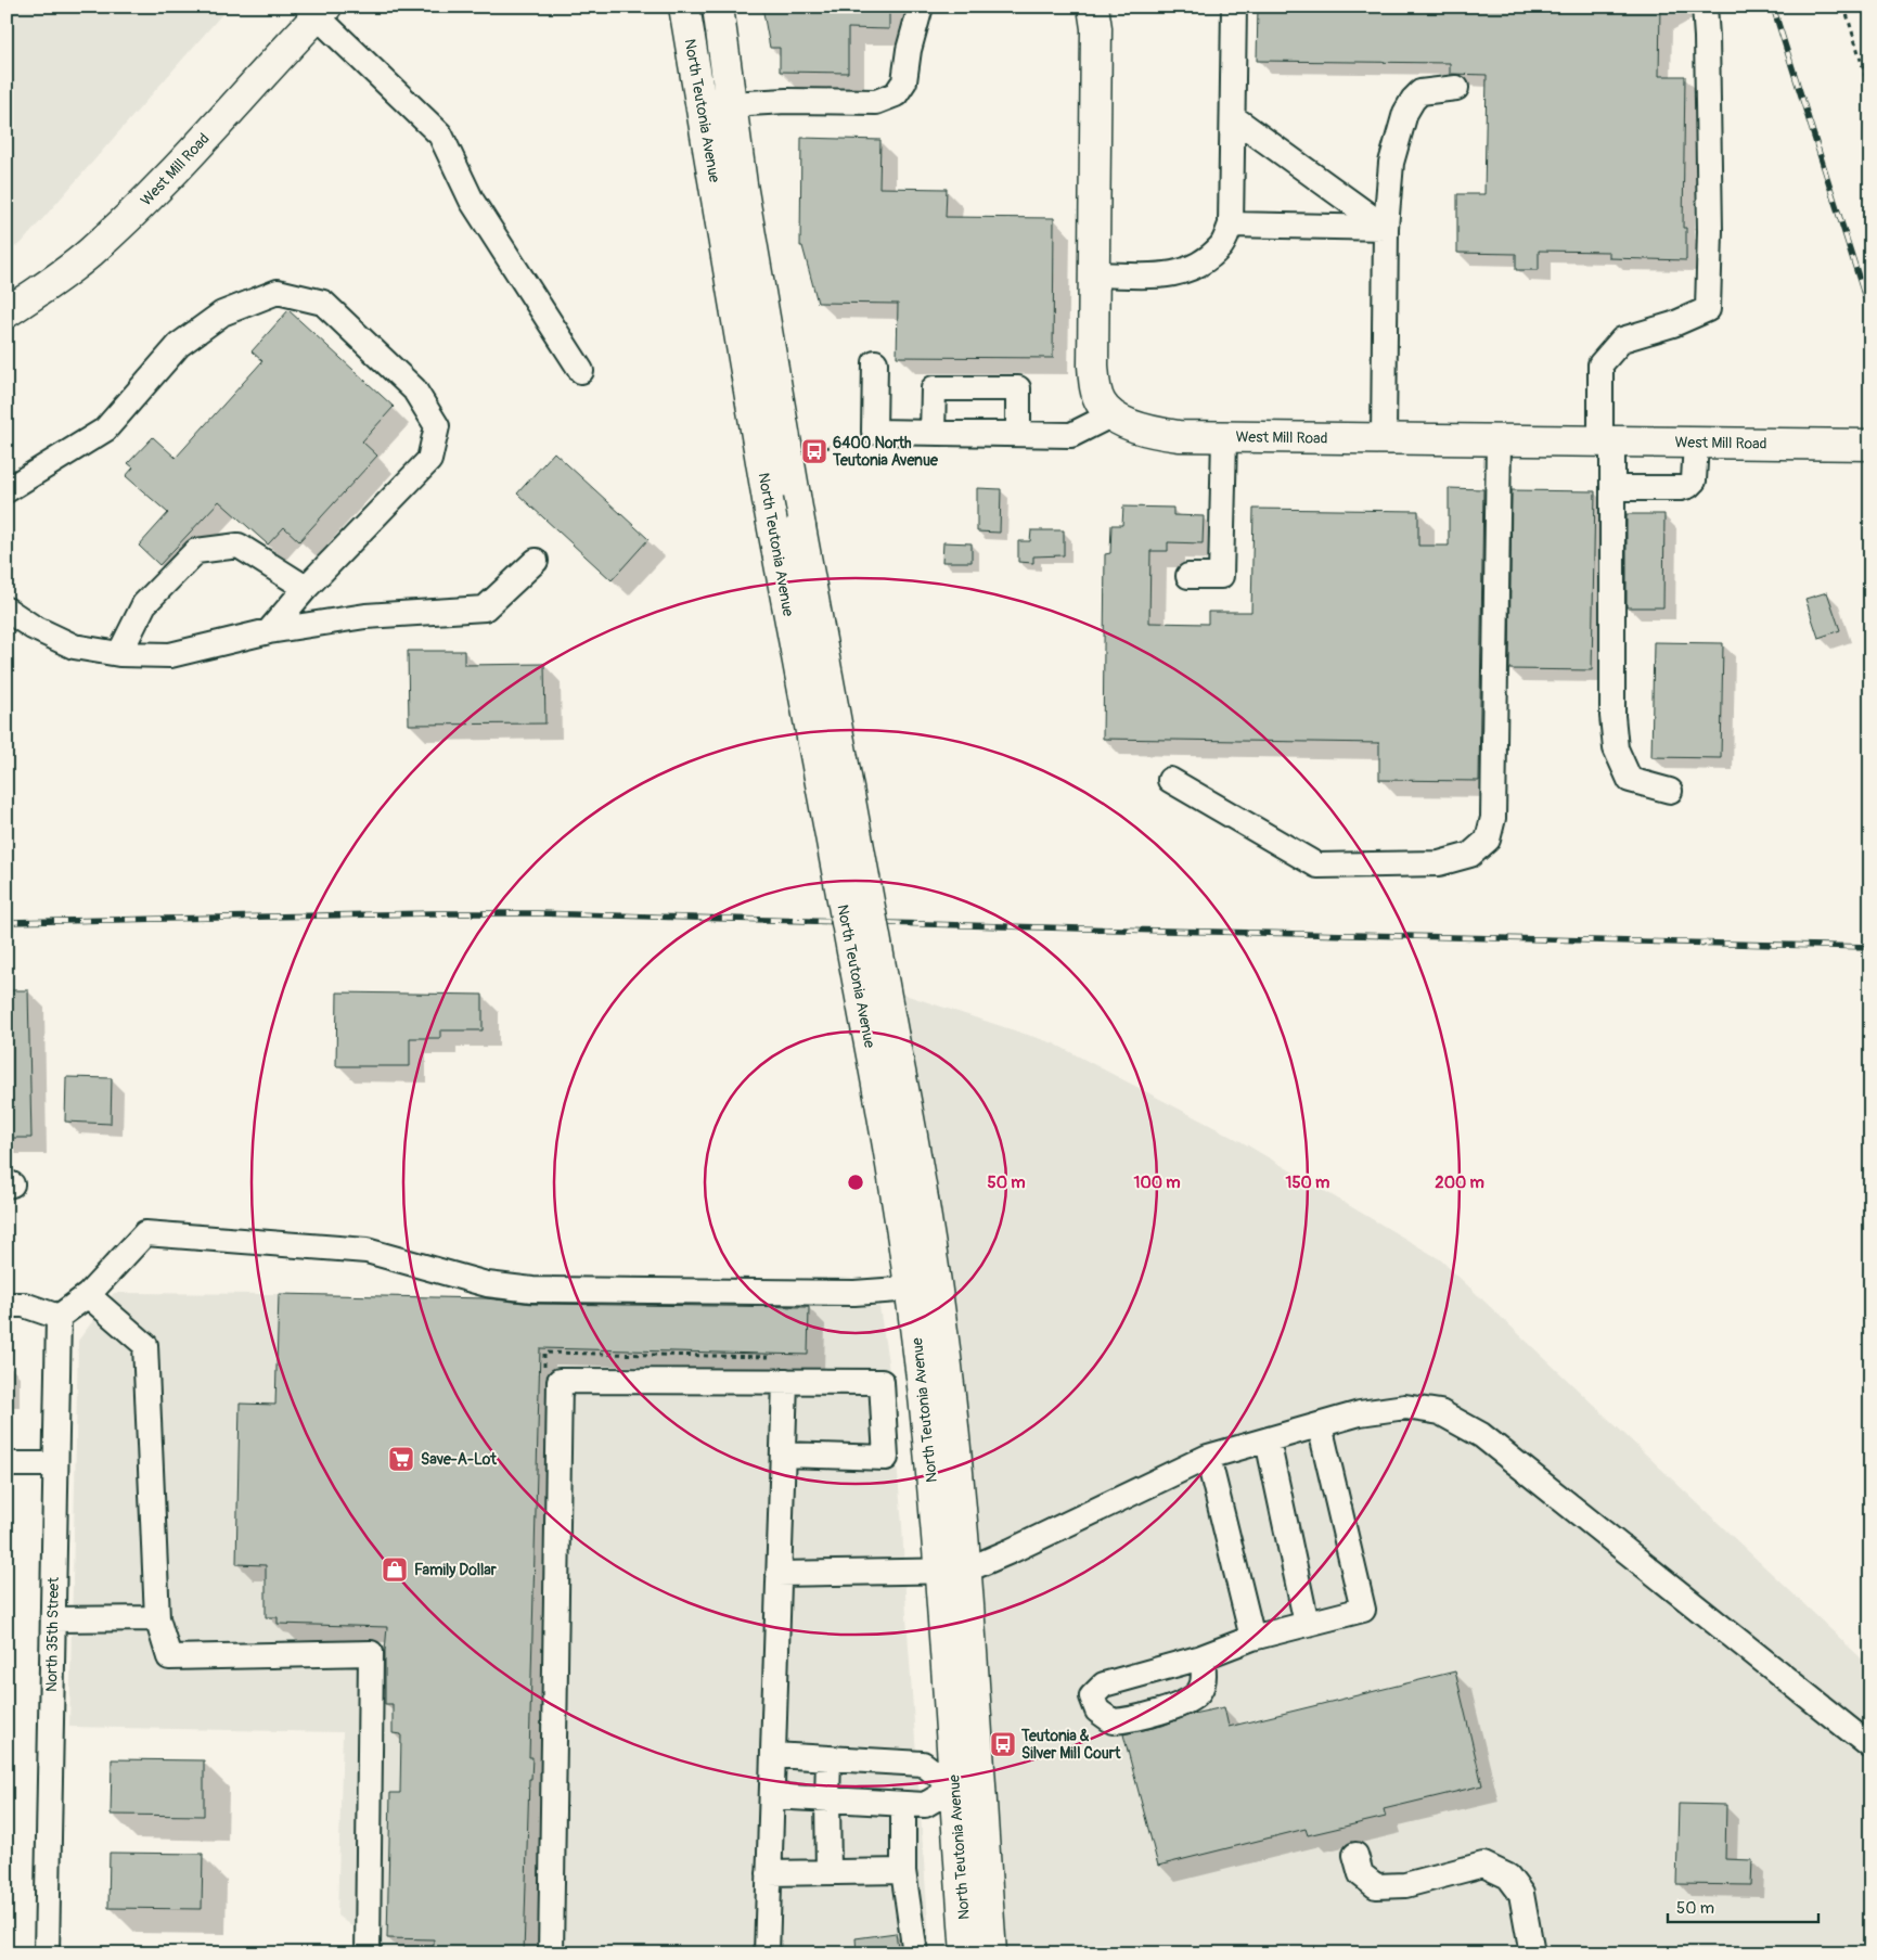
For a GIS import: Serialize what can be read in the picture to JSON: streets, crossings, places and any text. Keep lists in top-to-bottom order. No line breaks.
{"streets":{"main road":["North Teutonia Avenue","West Mill Road"],"street":["North 35th Street"]},"places":{"bus stop":["6400 North Teutonia Avenue","Teutonia & Silver Mill Court"],"supermarket":["Save-A-Lot"],"shop":["Family Dollar"]},"scale_bar":"50 m","rings":["50 m","100 m","150 m","200 m"]}
